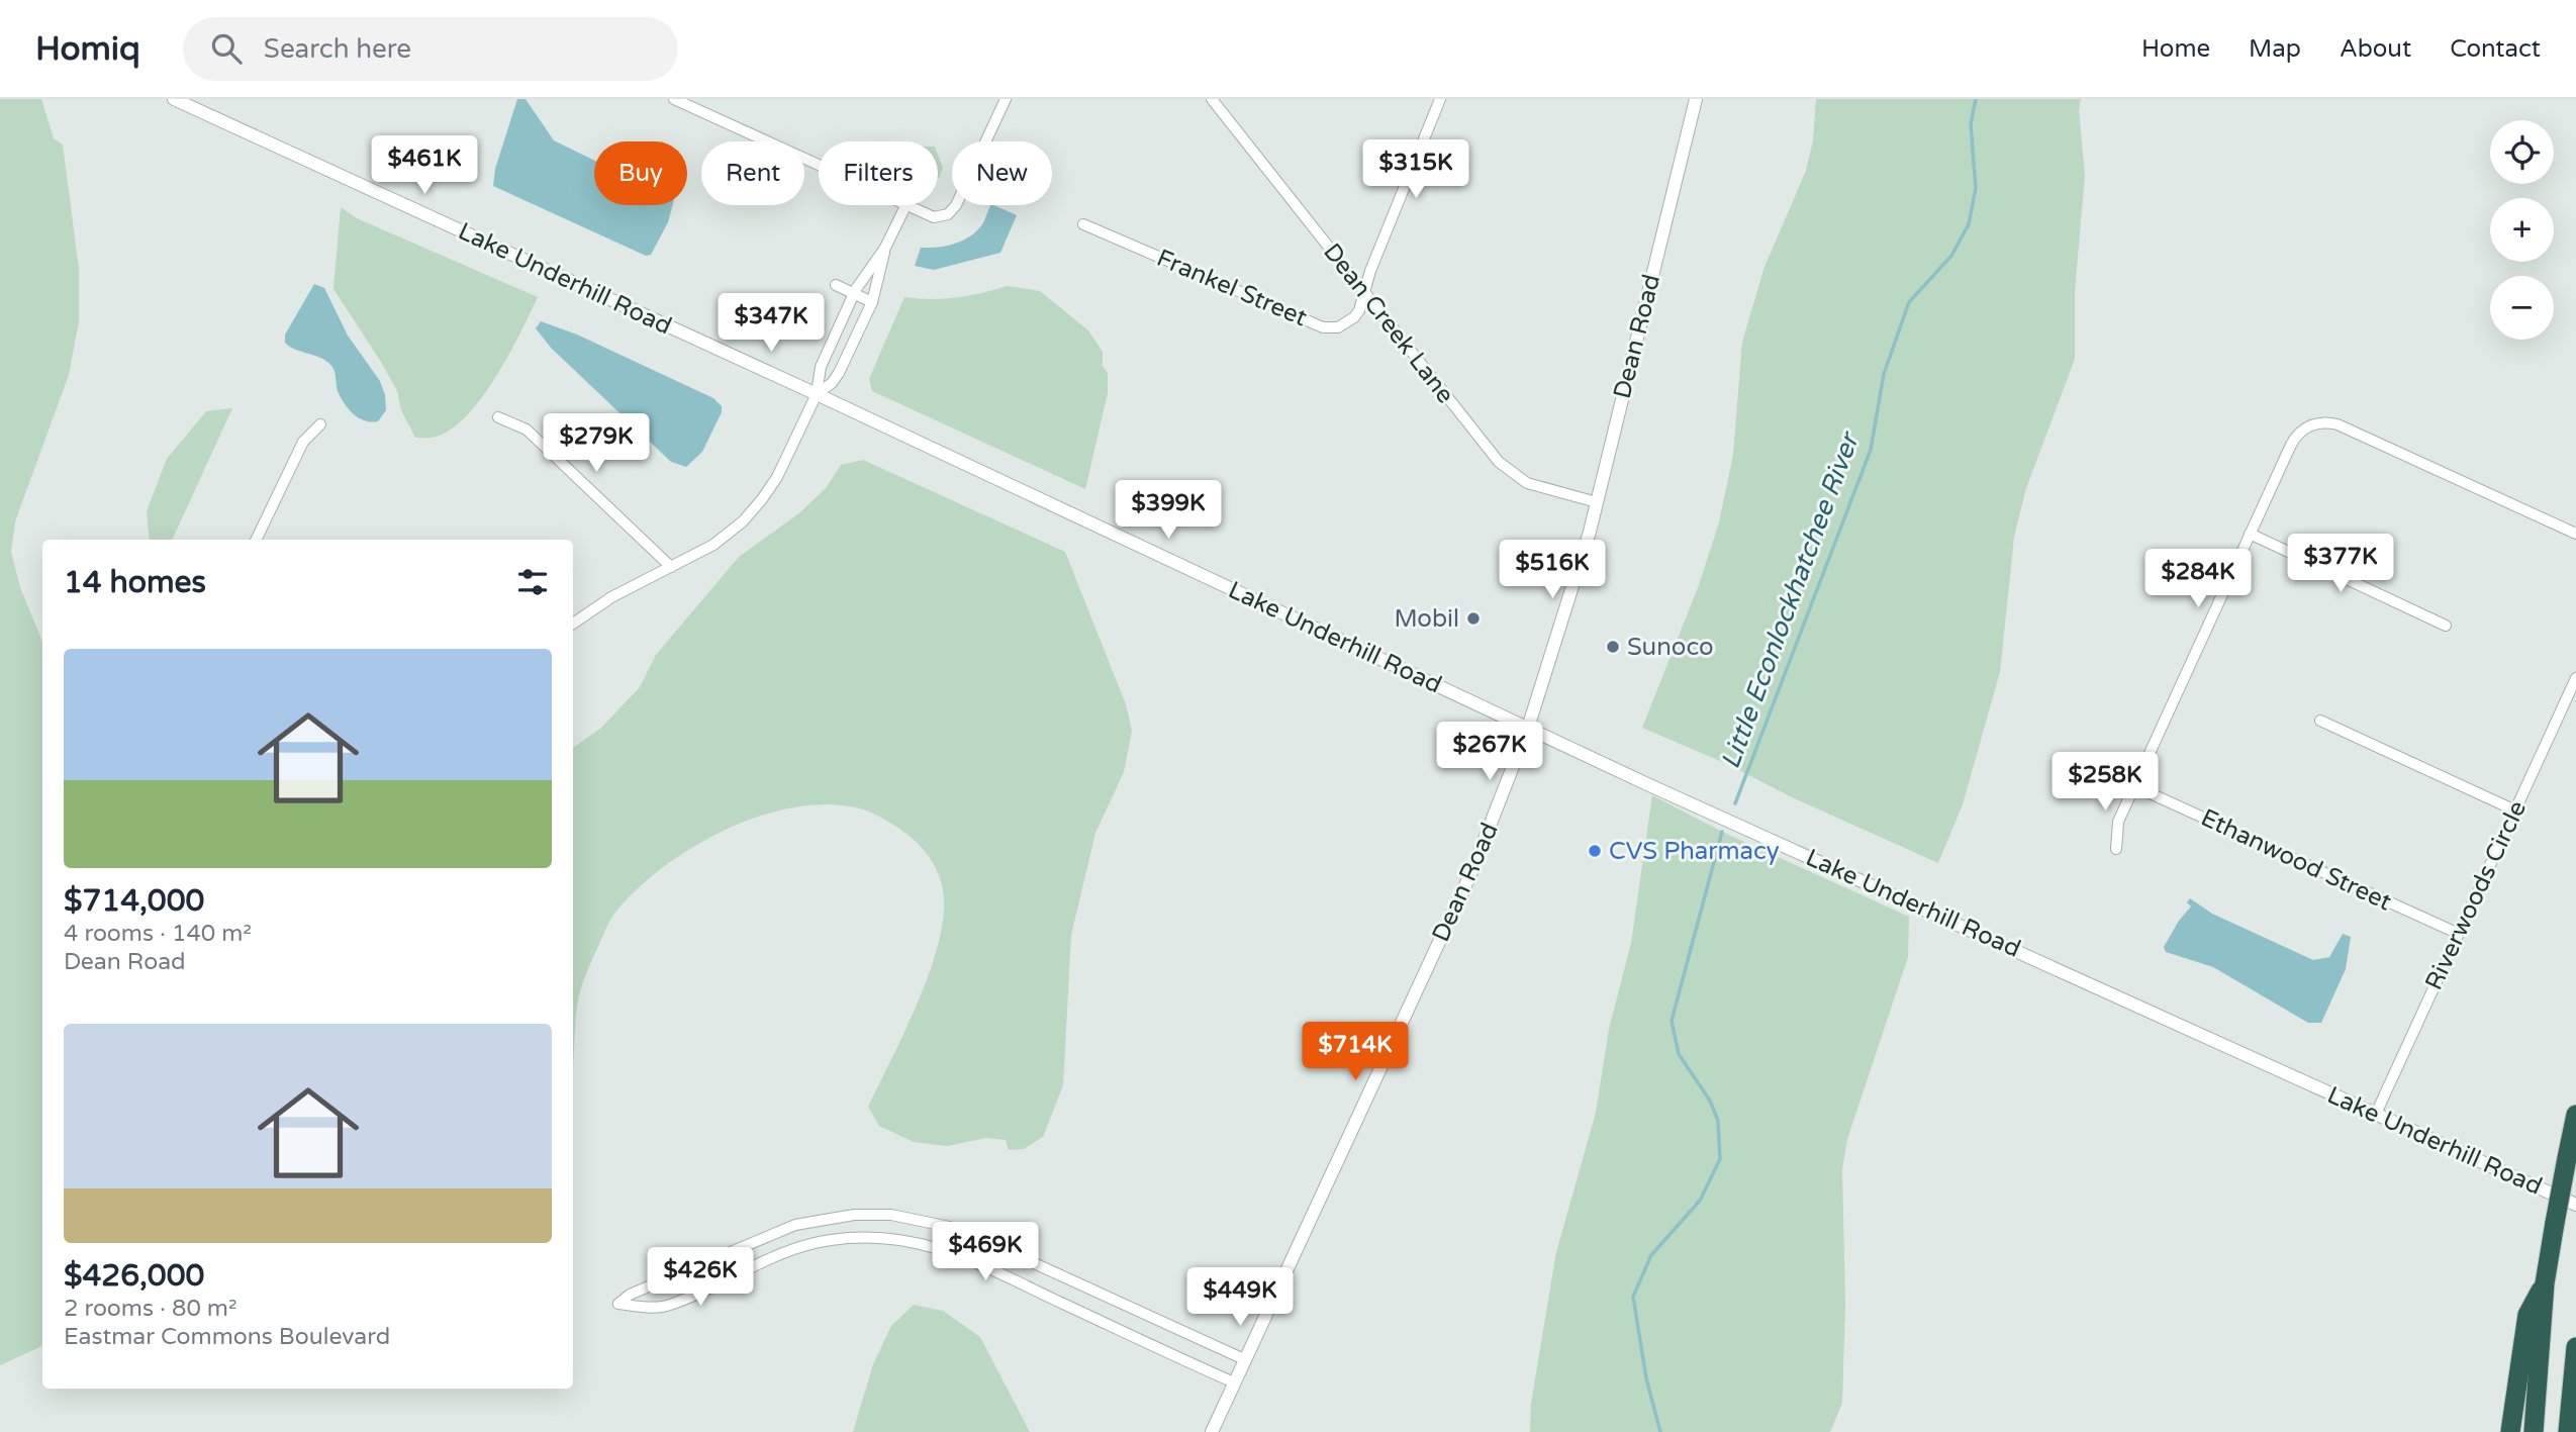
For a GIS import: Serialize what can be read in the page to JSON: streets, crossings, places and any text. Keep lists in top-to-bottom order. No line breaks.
{"streets":{"street":["Lake Underhill Road","Frankel Street","Dean Creek Lane","Dean Road","Ethanwood Street","Riverwoods Circle"]},"crossings":[["Lake Underhill Road","Dean Road"],["Lake Underhill Road","Riverwoods Circle"],["Frankel Street","Dean Creek Lane"],["Dean Creek Lane","Dean Road"],["Ethanwood Street","Riverwoods Circle"]],"water":["Little Econlockhatchee River"],"places":["Mobil","Sunoco","CVS Pharmacy"],"page":{"header":"Homiq","search":"Search here","nav":["Home","Map","About","Contact"],"map_buttons":["+","−"],"price":["$461K","$315K","$347K","$279K","$399K","$377K","$516K","$284K","$267K","$258K","$714K","$469K","$426K","$449K"],"chip":["Buy","Rent","Filters","New"],"heading":"14 homes","list":[{"name":"$714,000","note":"4 rooms · 140 m² · Dean Road"},{"name":"$426,000","note":"2 rooms · 80 m² · Eastmar Commons Boulevard"}]}}
